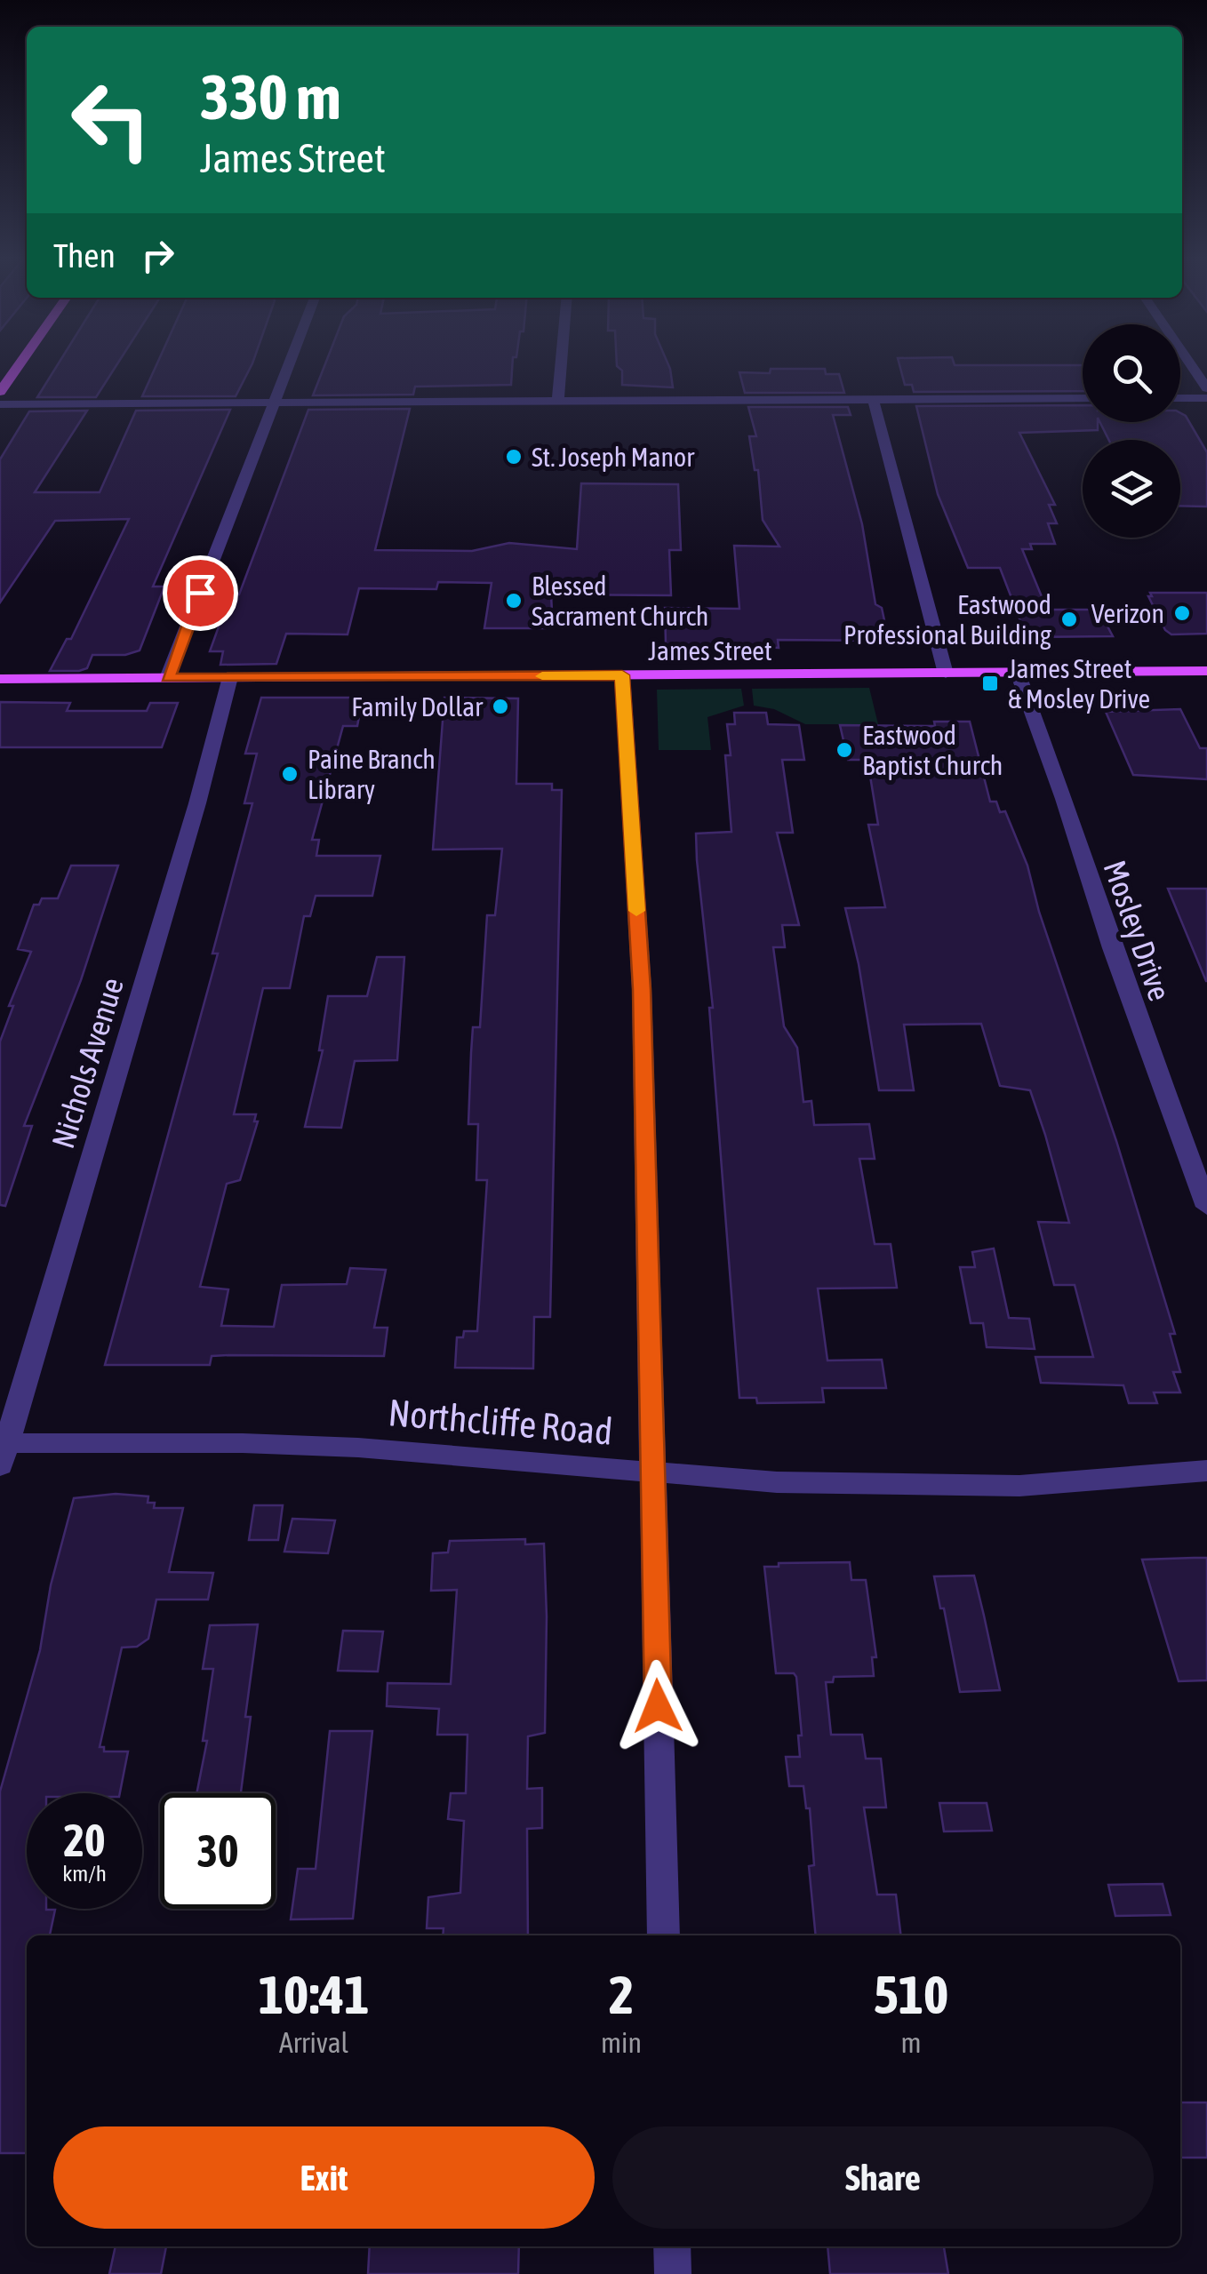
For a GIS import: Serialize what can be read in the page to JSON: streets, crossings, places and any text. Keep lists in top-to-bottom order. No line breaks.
{"streets":{"main road":["James Street"],"street":["Mosley Drive","Nichols Avenue","Northcliffe Road"]},"crossings":[["James Street","Mosley Drive"],["James Street","Nichols Avenue"],["Nichols Avenue","Northcliffe Road"]],"places":{"other":["St. Joseph Manor","Blessed Sacrament Church","Verizon","Eastwood Professional Building","Family Dollar","Eastwood Baptist Church","Paine Branch Library"],"transit":["James Street & Mosley Drive"]},"page":{"turn":["330 m","James Street"],"then":"Then","speed":"20 km/h","limit":"30","eta":["10:41","Arrival","2","min","510","m"],"buttons":["Exit","Share"]}}
